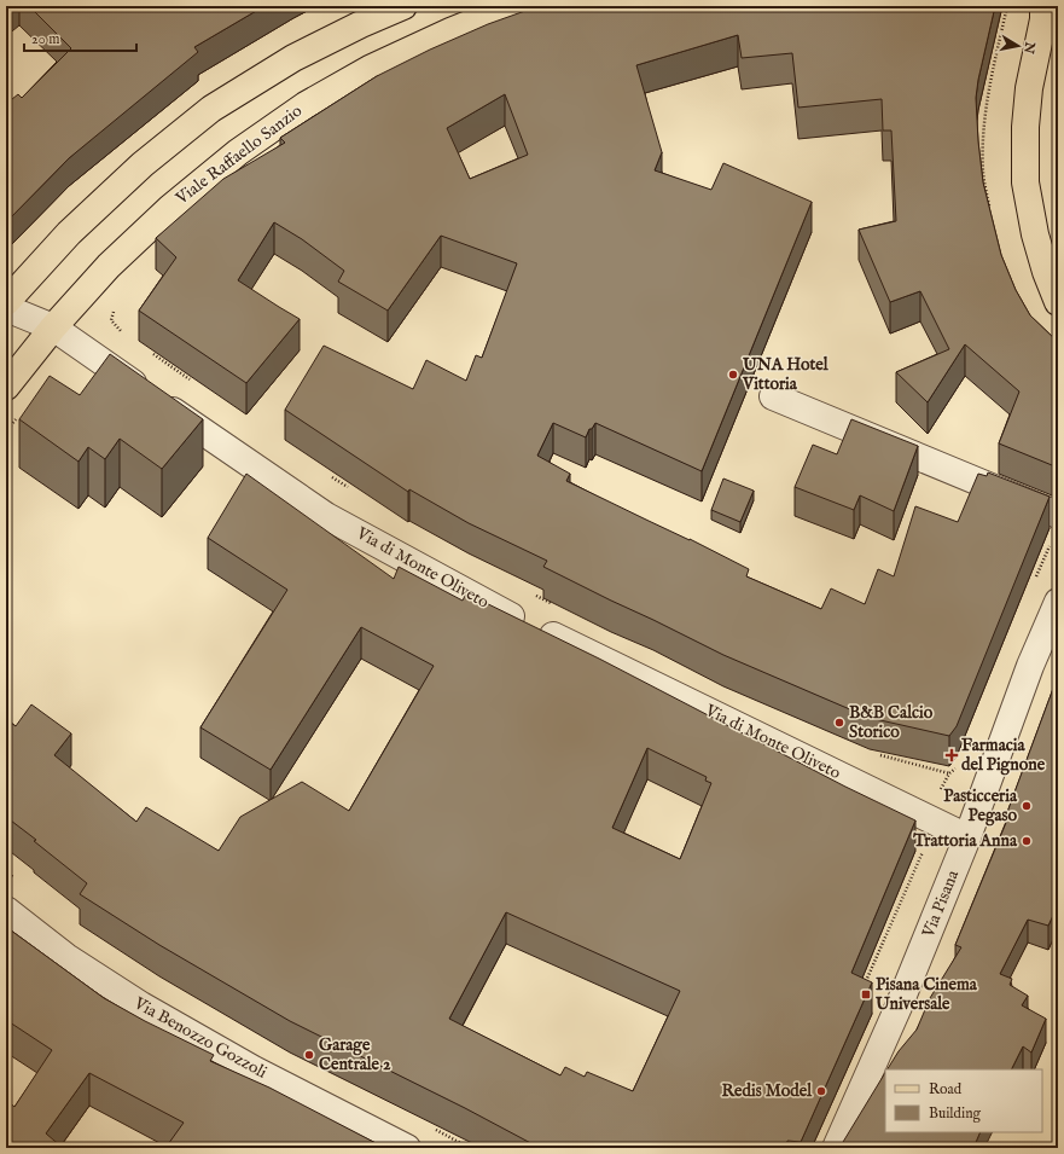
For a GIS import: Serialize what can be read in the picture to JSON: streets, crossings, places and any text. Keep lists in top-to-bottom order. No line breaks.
{"streets":{"main road":["Viale Raffaello Sanzio"],"street":["Via di Monte Oliveto","Via Pisana","Via Benozzo Gozzoli"]},"crossings":[["Viale Raffaello Sanzio","Via di Monte Oliveto"],["Via di Monte Oliveto","Via Pisana"]],"places":{"other":["UNA Hotel Vittoria","B&B Calcio Storico","Pasticceria Pegaso","Trattoria Anna","Garage Centrale 2","Redis Model"],"health":["Farmacia del Pignone"],"transit":["Pisana Cinema Universale"]},"legend":["Road","Building"],"scale_bar":"20 m","north":"right"}
